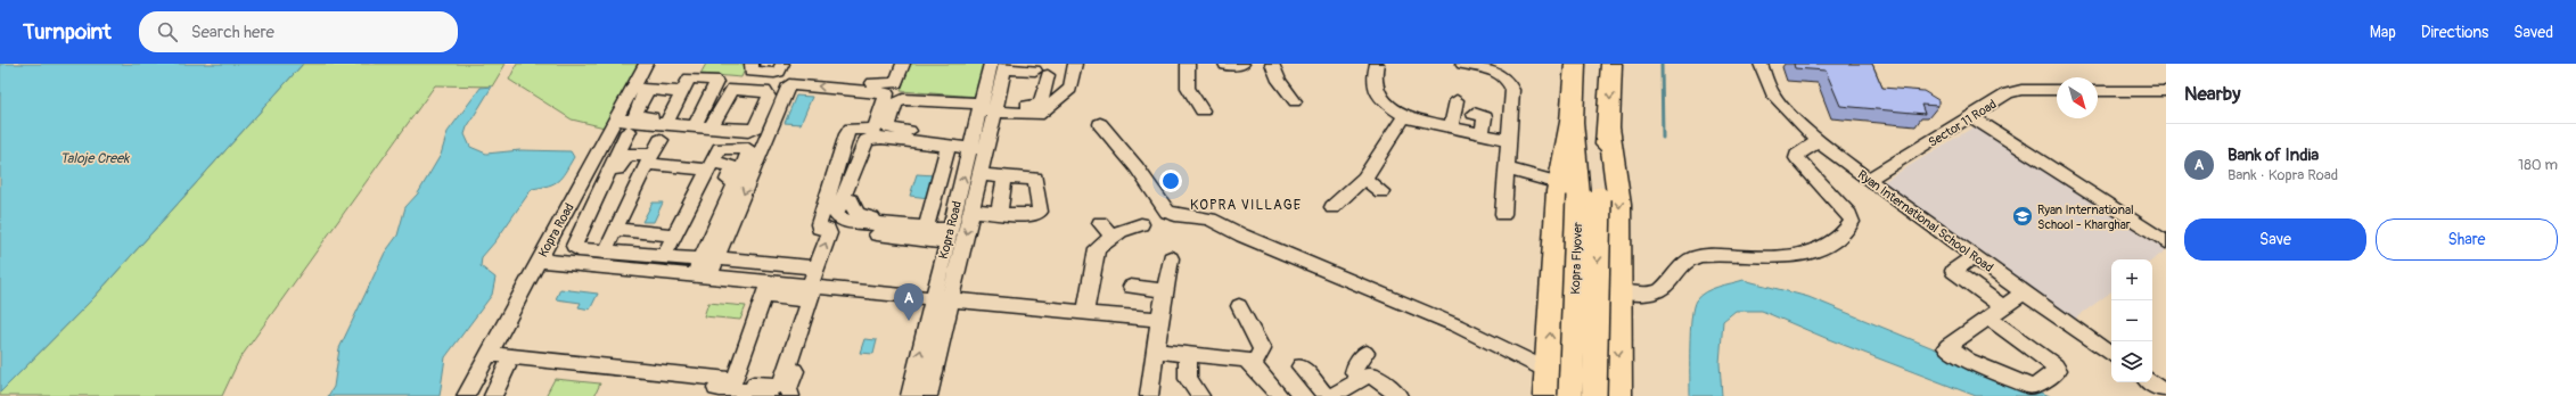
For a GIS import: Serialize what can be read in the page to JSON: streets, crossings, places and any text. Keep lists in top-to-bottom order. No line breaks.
{"streets":{"highway":["Kopra Flyover"],"street":["Sector 11 Road","Ryan International School Road","Kopra Road"]},"crossings":[["Sector 11 Road","Ryan International School Road"]],"districts":["KOPRA VILLAGE"],"water":["Taloje Creek"],"places":{"school or university":["Ryan International School - Kharghar"]},"north":"bottom right","page":{"header":"Turnpoint","search":"Search here","nav":["Map","Directions","Saved"],"heading":"Nearby","list":[{"mark":"A","name":"Bank of India","note":"Bank · Kopra Road","value":"180 m"}],"buttons":["Save","Share"],"map_buttons":["+","−"],"pins":"A"}}
